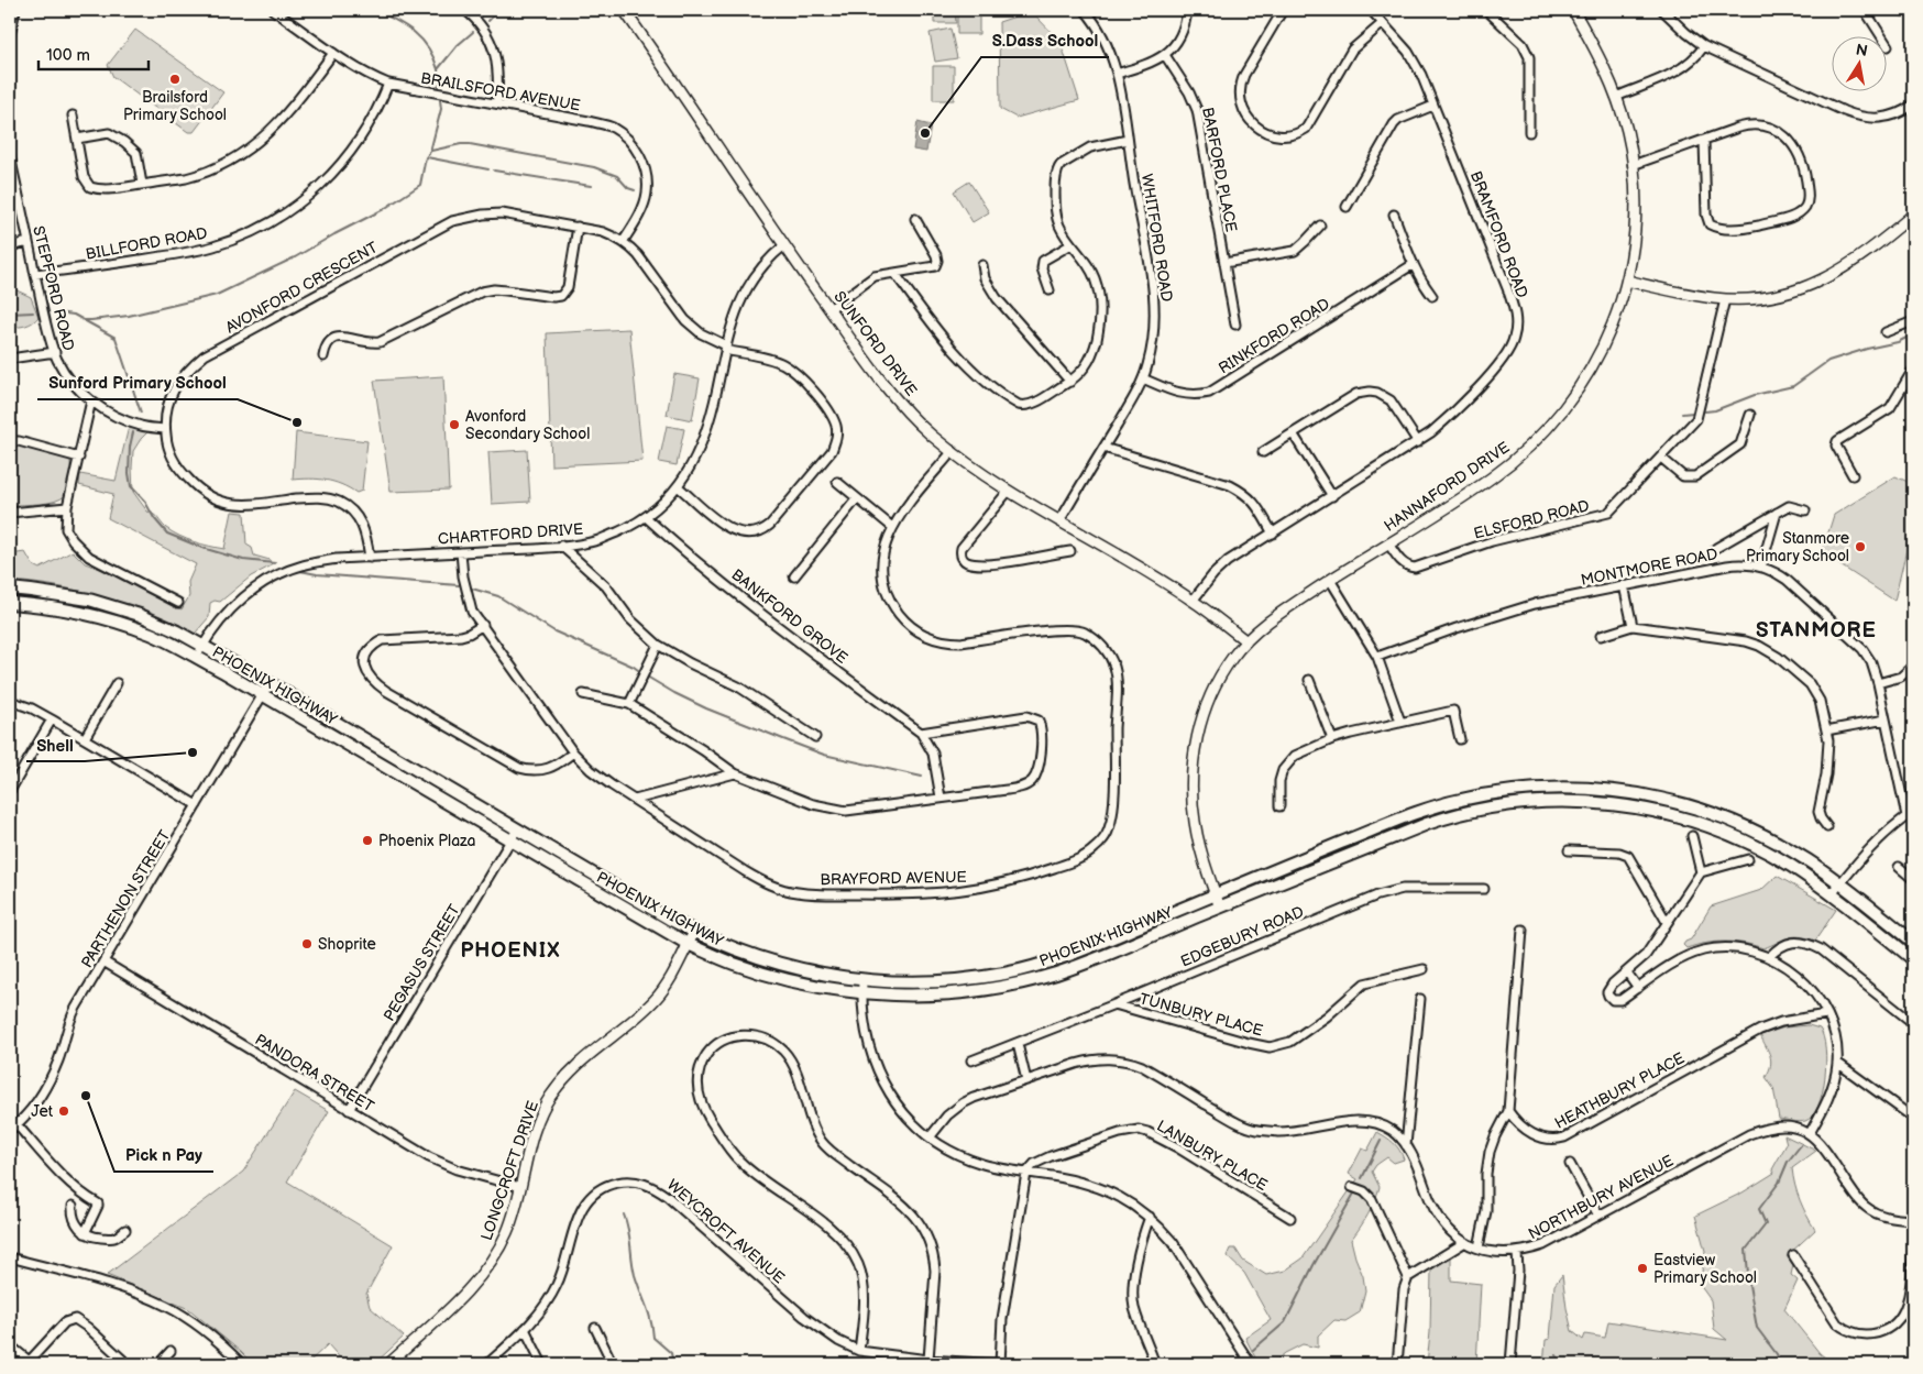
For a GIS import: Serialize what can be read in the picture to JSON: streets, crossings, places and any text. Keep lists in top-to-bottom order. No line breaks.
{"streets":{"main road":["PHOENIX HIGHWAY"],"street":["BRAILSFORD AVENUE","BARFORD PLACE","BRAMFORD ROAD","WHITFORD ROAD","BILLFORD ROAD","AVONFORD CRESCENT","STEPFORD ROAD","RINKFORD ROAD","SUNFORD DRIVE","HANNAFORD DRIVE","ELSFORD ROAD","CHARTFORD DRIVE","MONTMORE ROAD","BANKFORD GROVE","BRAYFORD AVENUE","PARTHENON STREET","EDGEBURY ROAD","PEGASUS STREET","TUNBURY PLACE","PANDORA STREET","HEATHBURY PLACE","LANBURY PLACE","LONGCROFT DRIVE","NORTHBURY AVENUE","WEYCROFT AVENUE"]},"crossings":[["BRAILSFORD AVENUE","BILLFORD ROAD"],["BRAILSFORD AVENUE","AVONFORD CRESCENT"],["BRAMFORD ROAD","SUNFORD DRIVE"],["WHITFORD ROAD","RINKFORD ROAD"],["WHITFORD ROAD","SUNFORD DRIVE"],["BILLFORD ROAD","STEPFORD ROAD"],["AVONFORD CRESCENT","STEPFORD ROAD"],["AVONFORD CRESCENT","CHARTFORD DRIVE"],["SUNFORD DRIVE","HANNAFORD DRIVE"],["SUNFORD DRIVE","CHARTFORD DRIVE"],["SUNFORD DRIVE","BRAYFORD AVENUE"],["HANNAFORD DRIVE","ELSFORD ROAD"],["HANNAFORD DRIVE","PHOENIX HIGHWAY"],["CHARTFORD DRIVE","BANKFORD GROVE"],["CHARTFORD DRIVE","PHOENIX HIGHWAY"],["CHARTFORD DRIVE","BRAYFORD AVENUE"],["PHOENIX HIGHWAY","PARTHENON STREET"],["PHOENIX HIGHWAY","PEGASUS STREET"],["PHOENIX HIGHWAY","LONGCROFT DRIVE"],["PARTHENON STREET","PANDORA STREET"],["EDGEBURY ROAD","TUNBURY PLACE"],["PEGASUS STREET","PANDORA STREET"],["PANDORA STREET","LONGCROFT DRIVE"]],"districts":["STANMORE","PHOENIX"],"places":["Brailsford Primary School","S.Dass School","Sunford Primary School","Avonford Secondary School","Stanmore Primary School","Shell","Phoenix Plaza","Shoprite","Pick n Pay","Jet","Eastview Primary School"],"scale_bar":"100 m","north":"top"}
